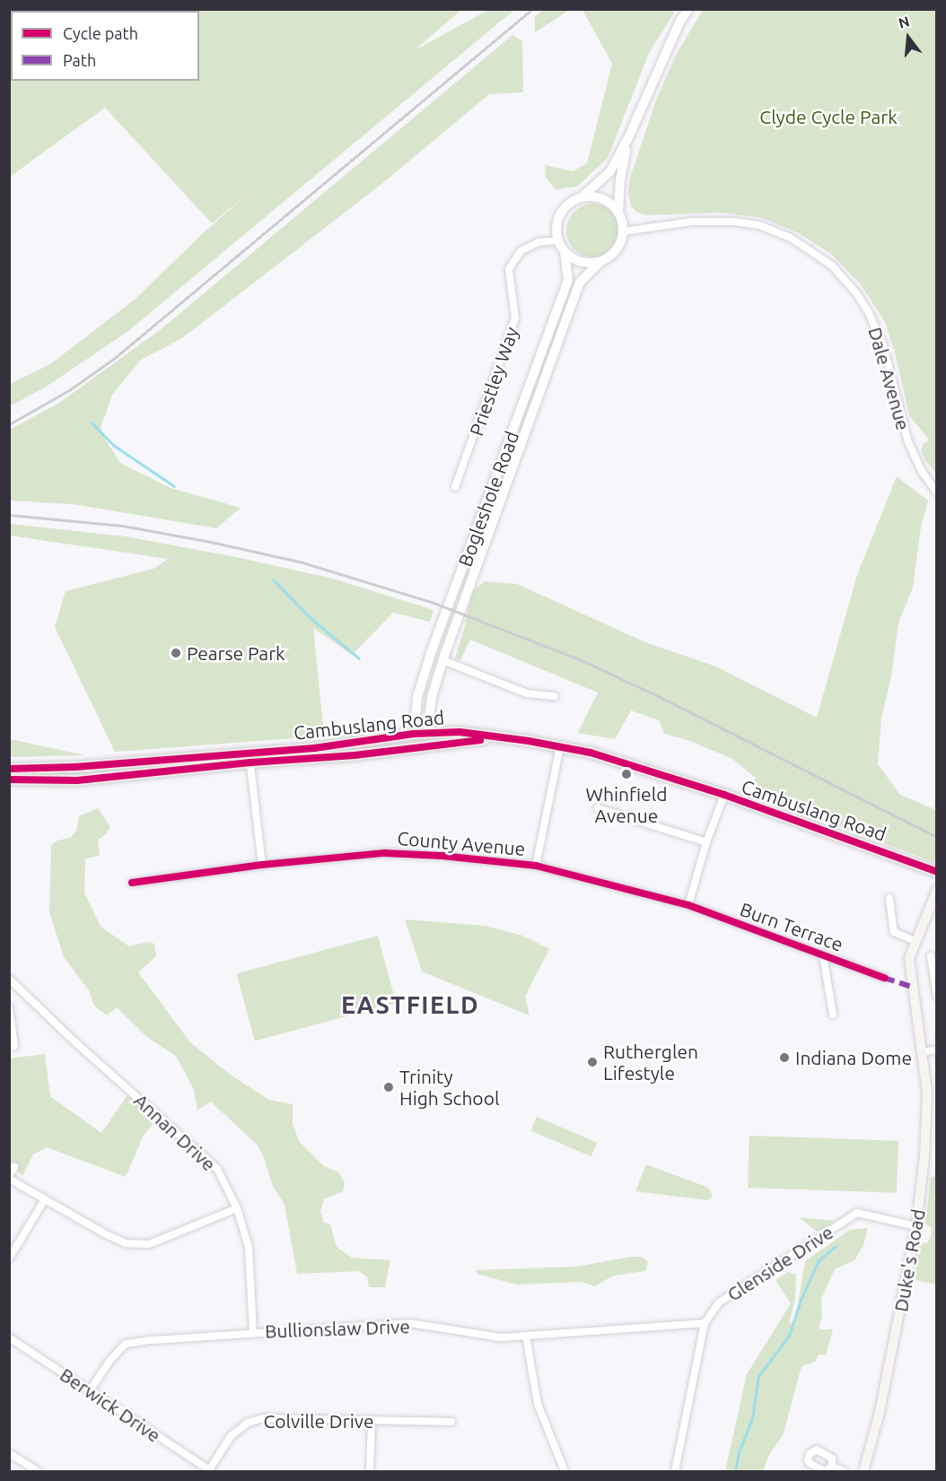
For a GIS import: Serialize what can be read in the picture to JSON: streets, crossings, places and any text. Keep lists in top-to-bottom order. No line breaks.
{"streets":{"main road":["Bogleshole Road","Cambuslang Road","Duke's Road"],"street":["Dale Avenue","Priestley Way","County Avenue","Burn Terrace","Annan Drive","Glenside Drive","Bullionslaw Drive","Berwick Drive","Colville Drive"]},"crossings":[["Dale Avenue","Priestley Way"],["Dale Avenue","Bogleshole Road"],["Priestley Way","Bogleshole Road"],["Bogleshole Road","Cambuslang Road"],["County Avenue","Burn Terrace"],["Annan Drive","Bullionslaw Drive"],["Duke's Road","Glenside Drive"],["Glenside Drive","Bullionslaw Drive"],["Bullionslaw Drive","Berwick Drive"],["Berwick Drive","Colville Drive"]],"districts":["EASTFIELD"],"parks":["Clyde Cycle Park"],"places":["Pearse Park","Whinfield Avenue","Indiana Dome","Rutherglen Lifestyle","Trinity High School"],"legend":["Cycle path","Path"],"north":"top"}
